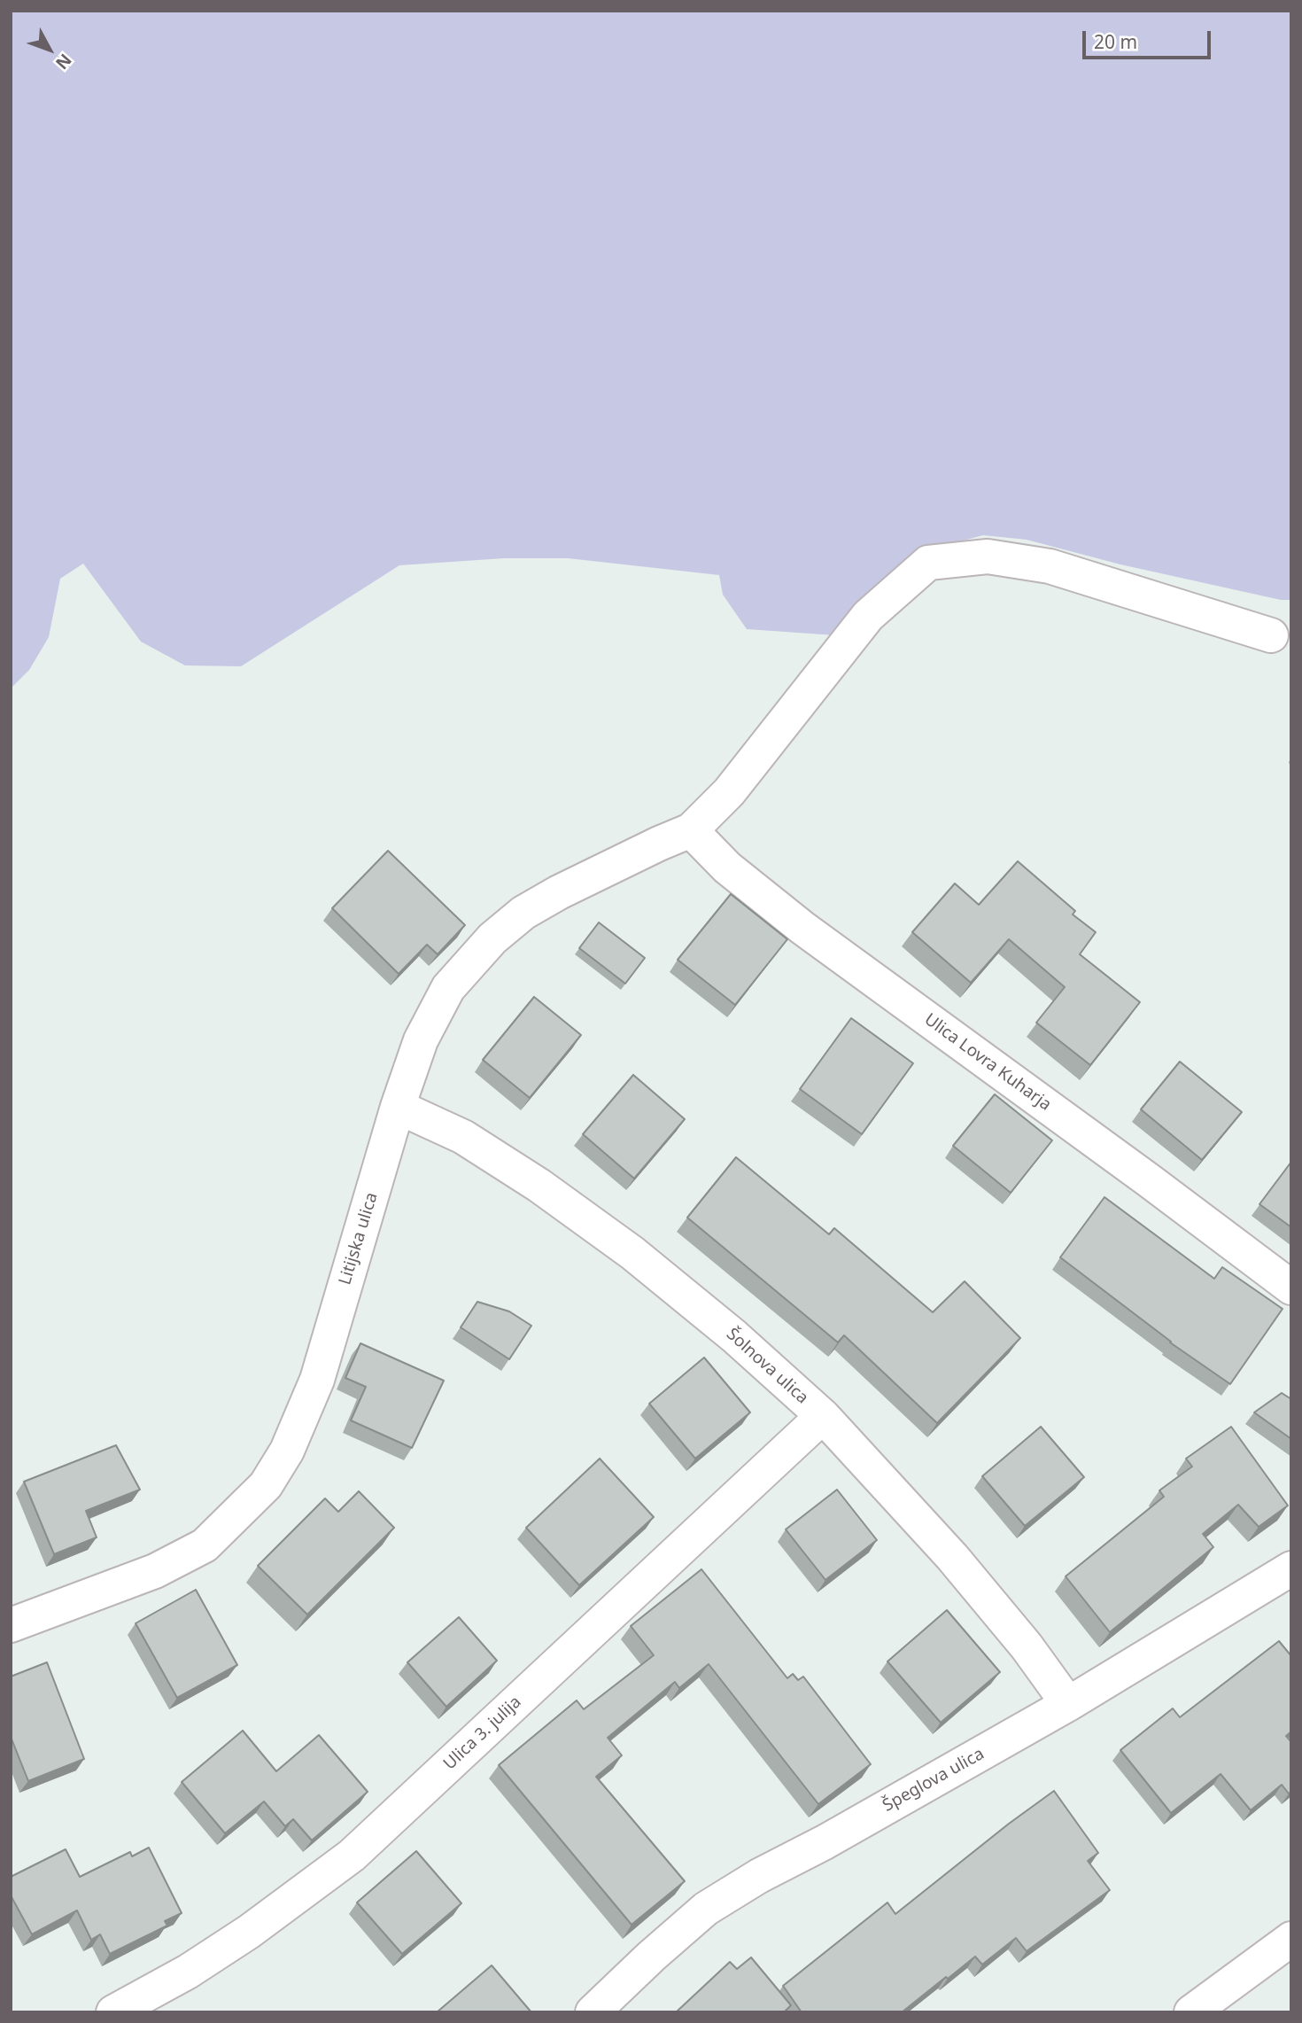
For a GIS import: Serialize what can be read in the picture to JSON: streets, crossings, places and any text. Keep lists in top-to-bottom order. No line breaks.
{"streets":{"street":["Ulica Lovra Kuharja","Litijska ulica","Šolnova ulica","Ulica 3. julija","Špeglova ulica"]},"crossings":[["Ulica Lovra Kuharja","Litijska ulica"],["Litijska ulica","Šolnova ulica"],["Šolnova ulica","Ulica 3. julija"],["Šolnova ulica","Špeglova ulica"]],"scale_bar":"20 m","north":"bottom right"}
